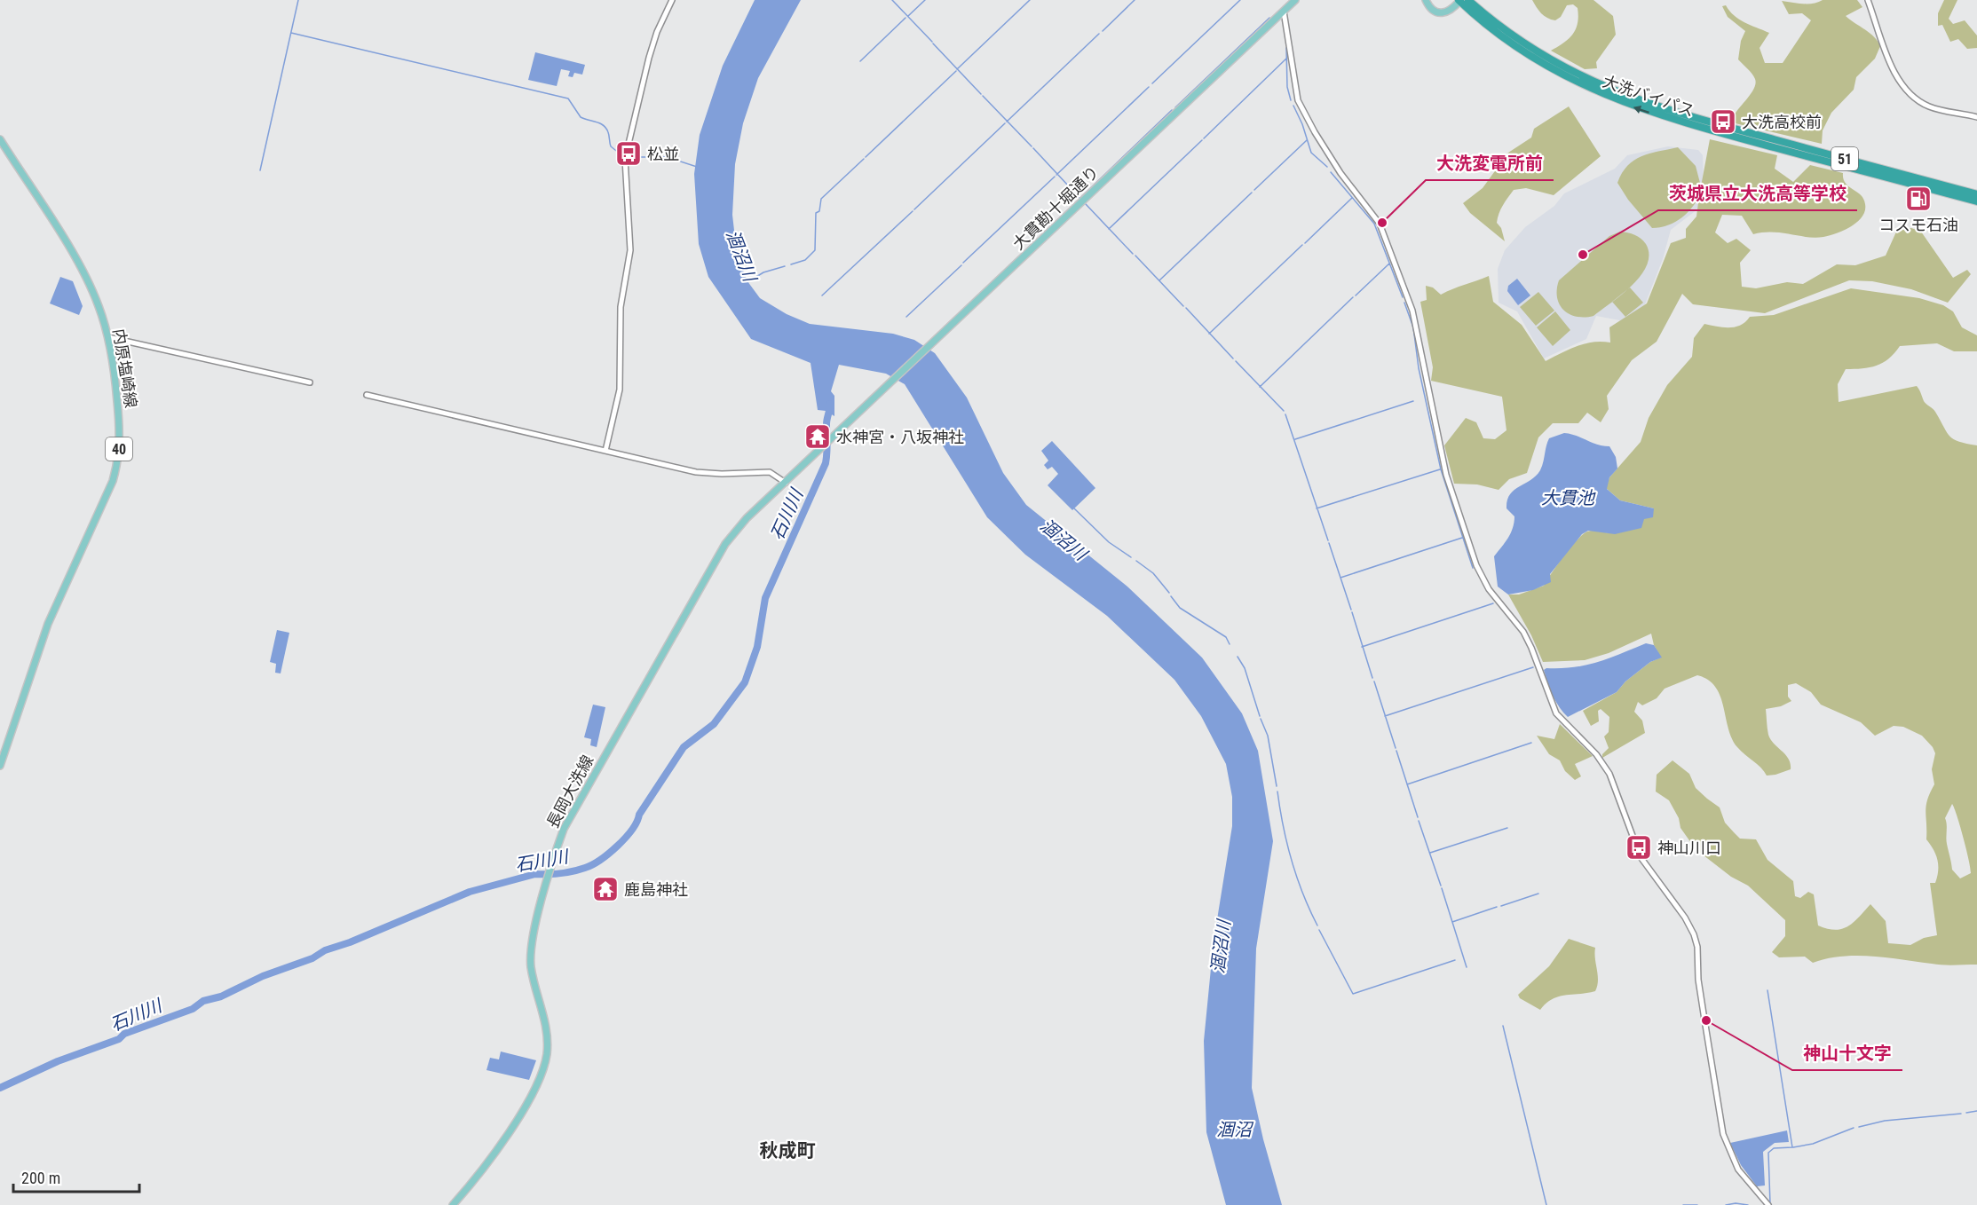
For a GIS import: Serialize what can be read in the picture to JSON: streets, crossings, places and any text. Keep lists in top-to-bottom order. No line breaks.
{"streets":{"highway":["大洗バイパス","51"],"main road":["大貫勘十堀通り","内原塩崎線","40","長岡大洗線"]},"crossings":[["大貫勘十堀通り","長岡大洗線"]],"districts":["秋成町"],"water":["涸沼川","大貫池","石川川","涸沼"],"places":{"bus stop":["大洗高校前","松並","神山川口"],"fuel station":["コスモ石油"],"other":["大洗変電所前","茨城県立大洗高等学校","神山十文字"],"temple":["水神宮・八坂神社","鹿島神社"]},"scale_bar":"200 m"}
